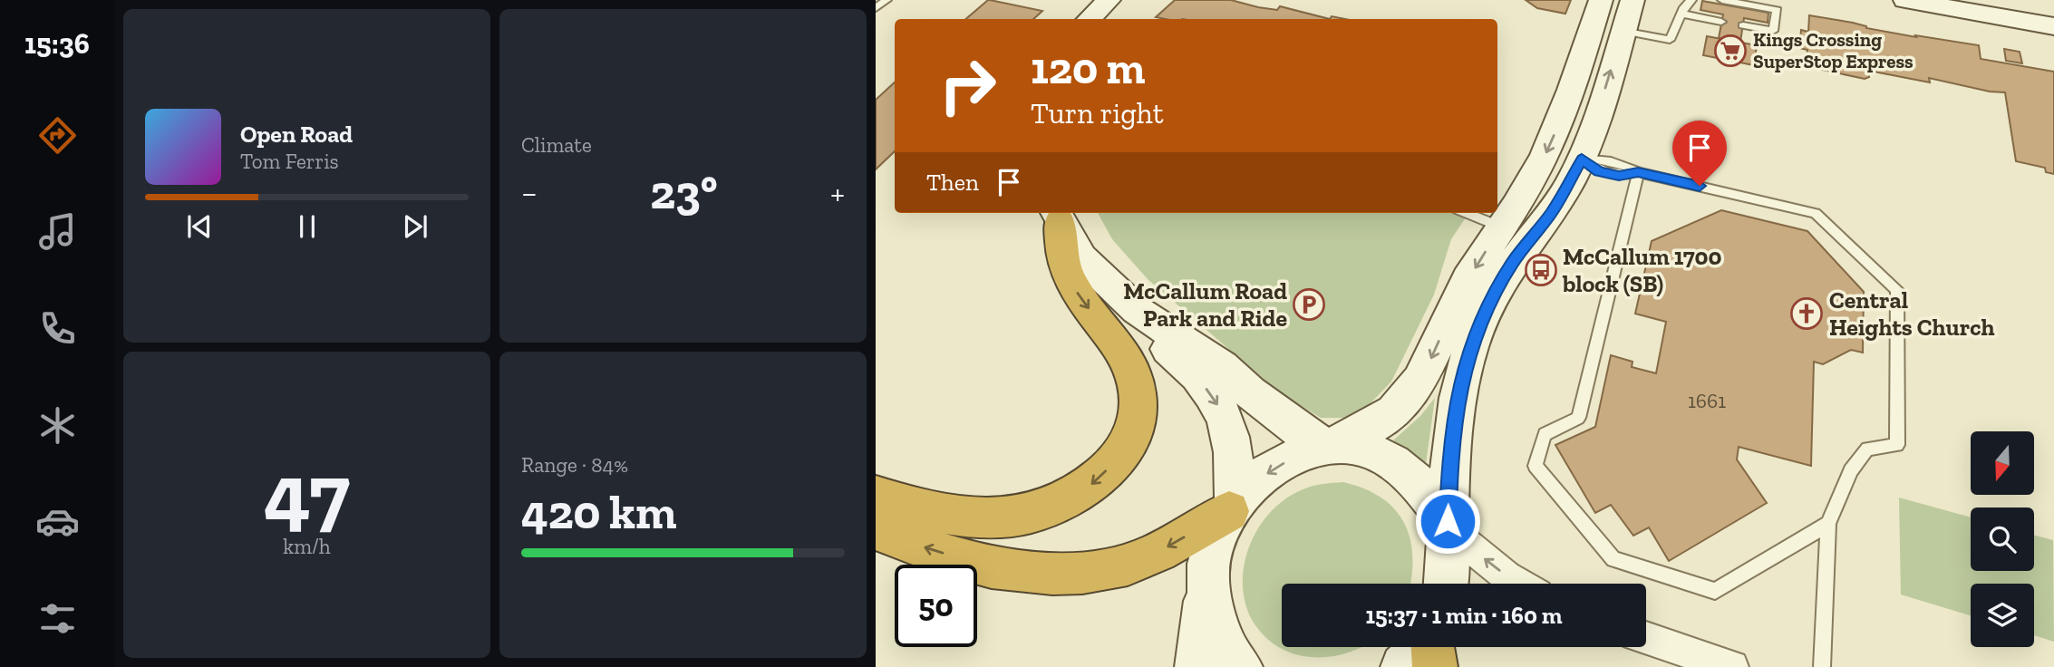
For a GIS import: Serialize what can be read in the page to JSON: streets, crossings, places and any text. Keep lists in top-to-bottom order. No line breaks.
{"places":{"supermarket":["Kings Crossing SuperStop Express"],"bus stop":["McCallum 1700 block (SB)"],"parking":["McCallum Road Park and Ride"],"church":["Central Heights Church"]},"house_numbers":["1661"],"north":"bottom","page":{"tabs":"15:36","tile":["Climate",["47","km/h"],["Range · 84%","420 km"]],"turn":["120 m","Turn right"],"song":["Open Road","Tom Ferris"],"then":"Then","heat":["−","23°","+"],"limit":"50","trip":"15:37 · 1 min · 160 m"}}
